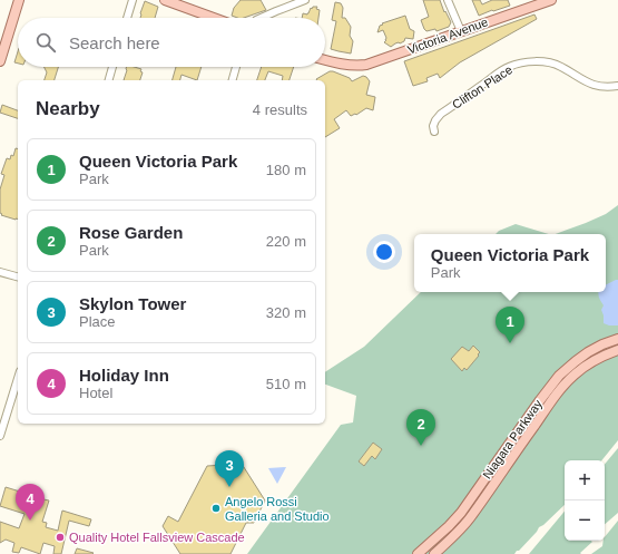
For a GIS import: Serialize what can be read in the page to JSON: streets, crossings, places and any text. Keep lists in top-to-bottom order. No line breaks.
{"streets":{"main road":["Victoria Avenue","Niagara Parkway"],"street":["Clifton Place"]},"places":["Angelo Rossi Galleria and Studio","Quality Hotel Fallsview Cascade"],"page":{"search":"Search here","heading":["Nearby","4 results"],"list":[{"mark":"1","name":"Queen Victoria Park","note":"Park","value":"180 m"},{"mark":"2","name":"Rose Garden","note":"Park","value":"220 m"},{"mark":"3","name":"Skylon Tower","note":"Place","value":"320 m"},{"mark":"4","name":"Holiday Inn","note":"Hotel","value":"510 m"}],"popup":["Queen Victoria Park","Park"],"pins":["1","2","3","4"],"map_buttons":["+","−"]}}
